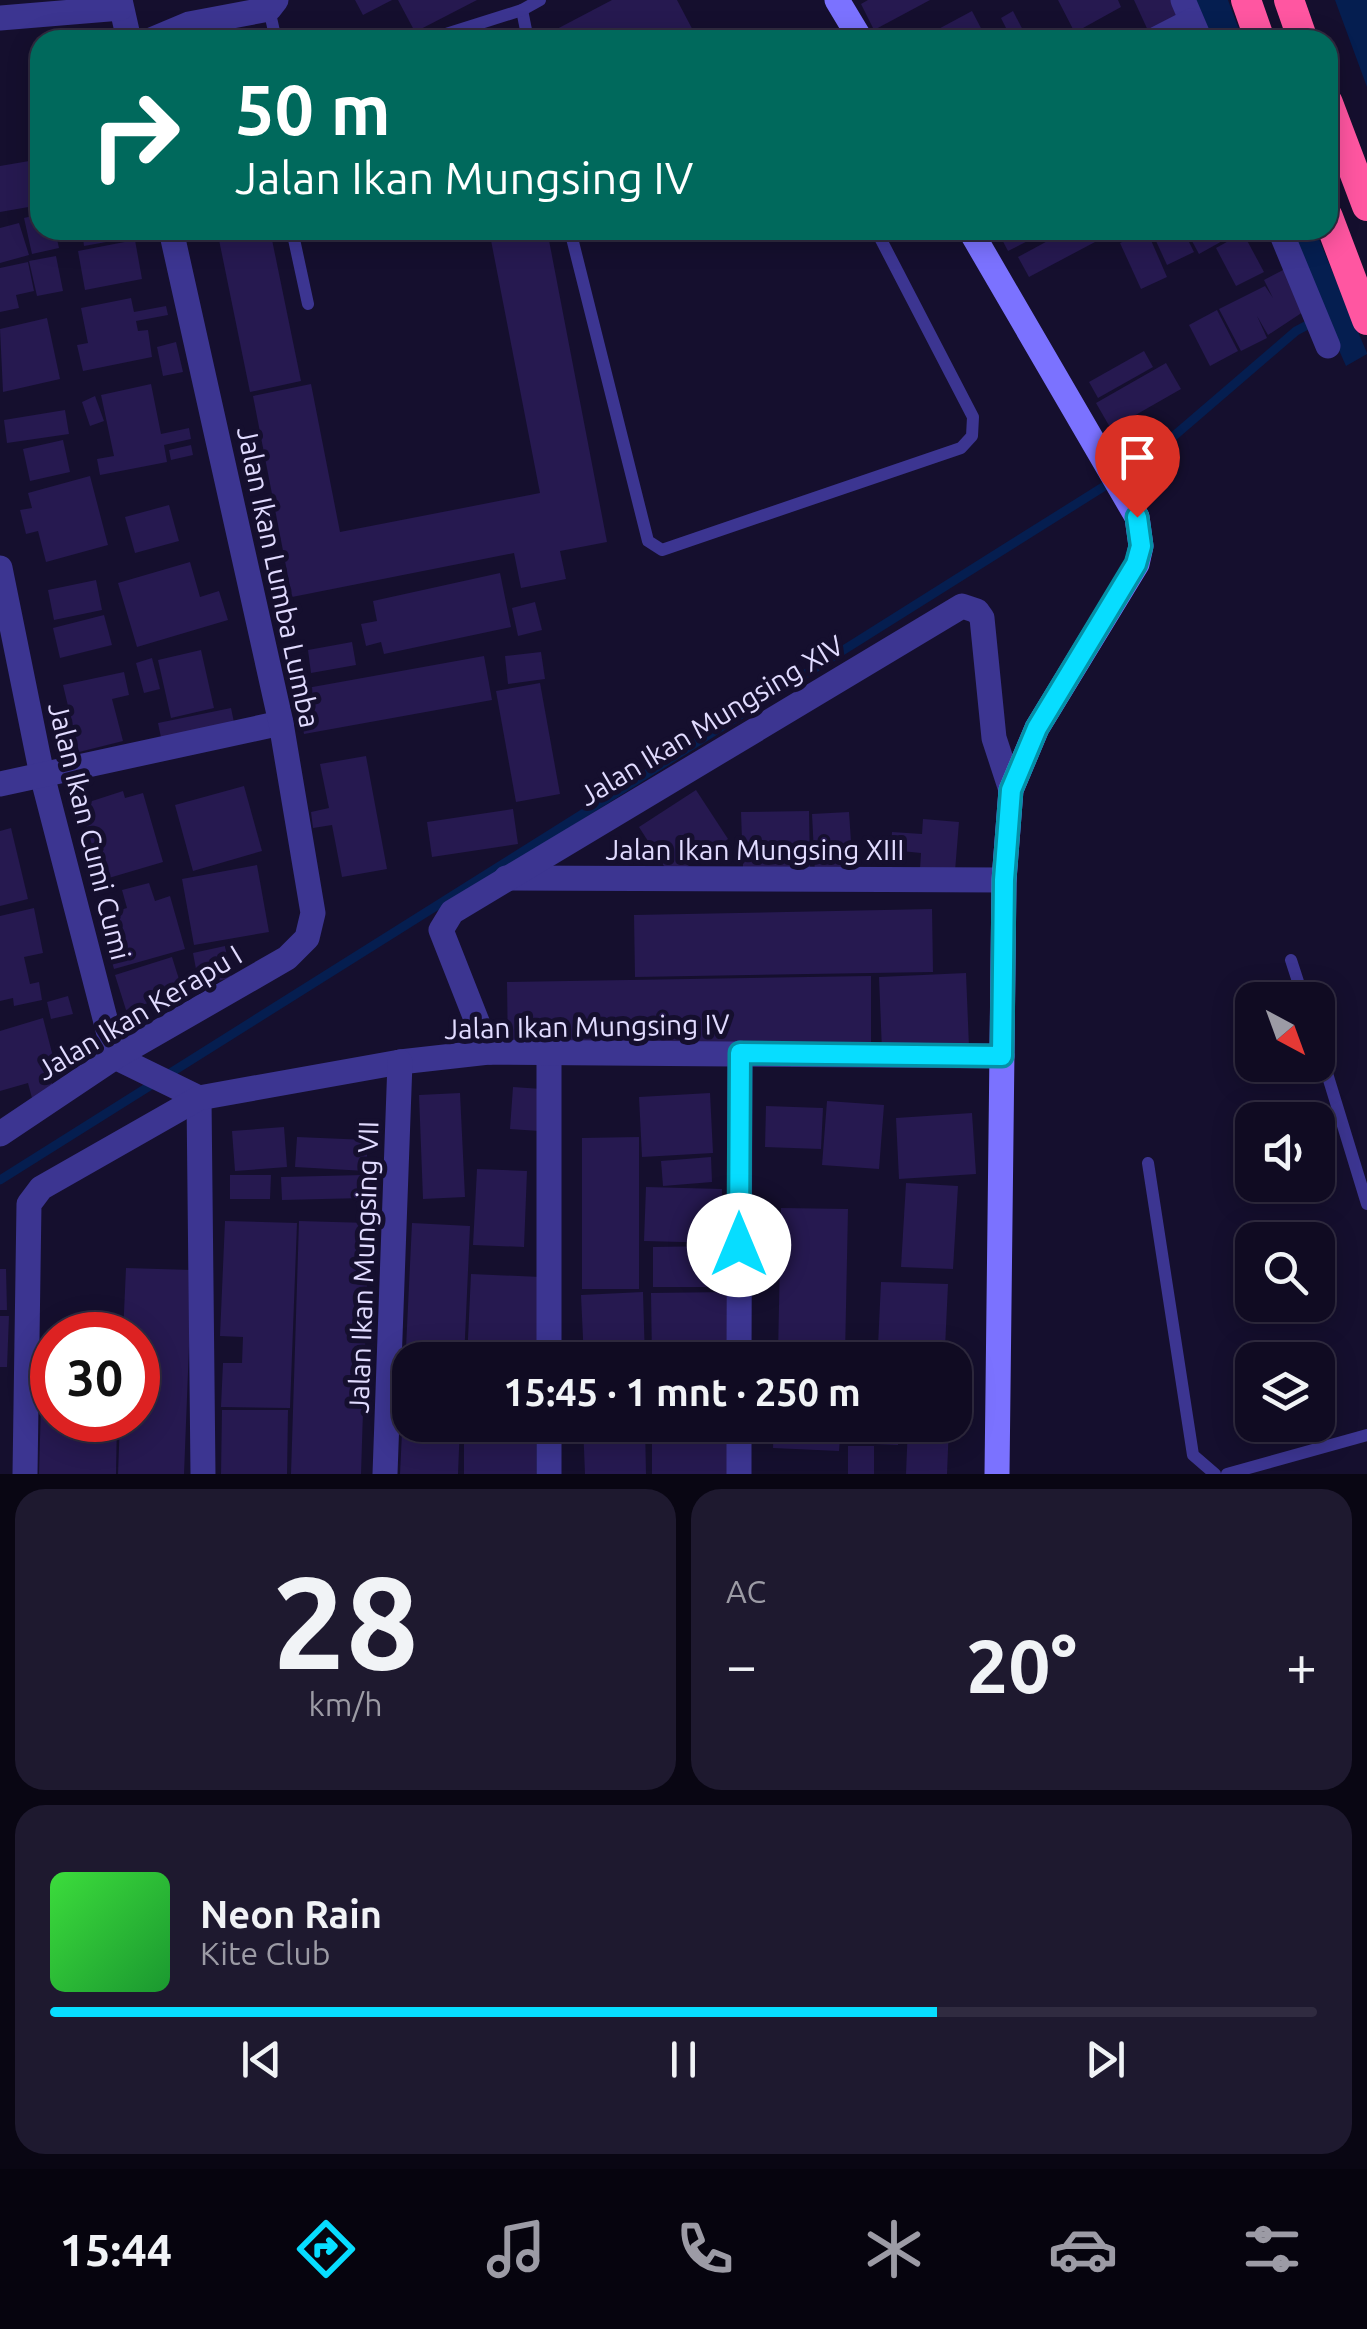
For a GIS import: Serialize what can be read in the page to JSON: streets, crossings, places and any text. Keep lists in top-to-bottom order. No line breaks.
{"streets":{"street":["Jalan Ikan Lumba Lumba","Jalan Ikan Mungsing XIV","Jalan Ikan Cumi Cumi","Jalan Ikan Mungsing XIII","Jalan Ikan Kerapu I","Jalan Ikan Mungsing IV","Jalan Ikan Mungsing VII"]},"crossings":[["Jalan Ikan Lumba Lumba","Jalan Ikan Kerapu I"],["Jalan Ikan Mungsing XIV","Jalan Ikan Mungsing XIII"],["Jalan Ikan Mungsing XIV","Jalan Ikan Mungsing IV"],["Jalan Ikan Cumi Cumi","Jalan Ikan Kerapu I"],["Jalan Ikan Mungsing IV","Jalan Ikan Mungsing VII"]],"north":"bottom right","page":{"turn":["50 m","Jalan Ikan Mungsing IV"],"limit":"30","trip":"15:45 · 1 mnt · 250 m","tile":[["28","km/h"],"AC"],"heat":["−","20°","+"],"song":["Neon Rain","Kite Club"],"tabs":"15:44"}}
